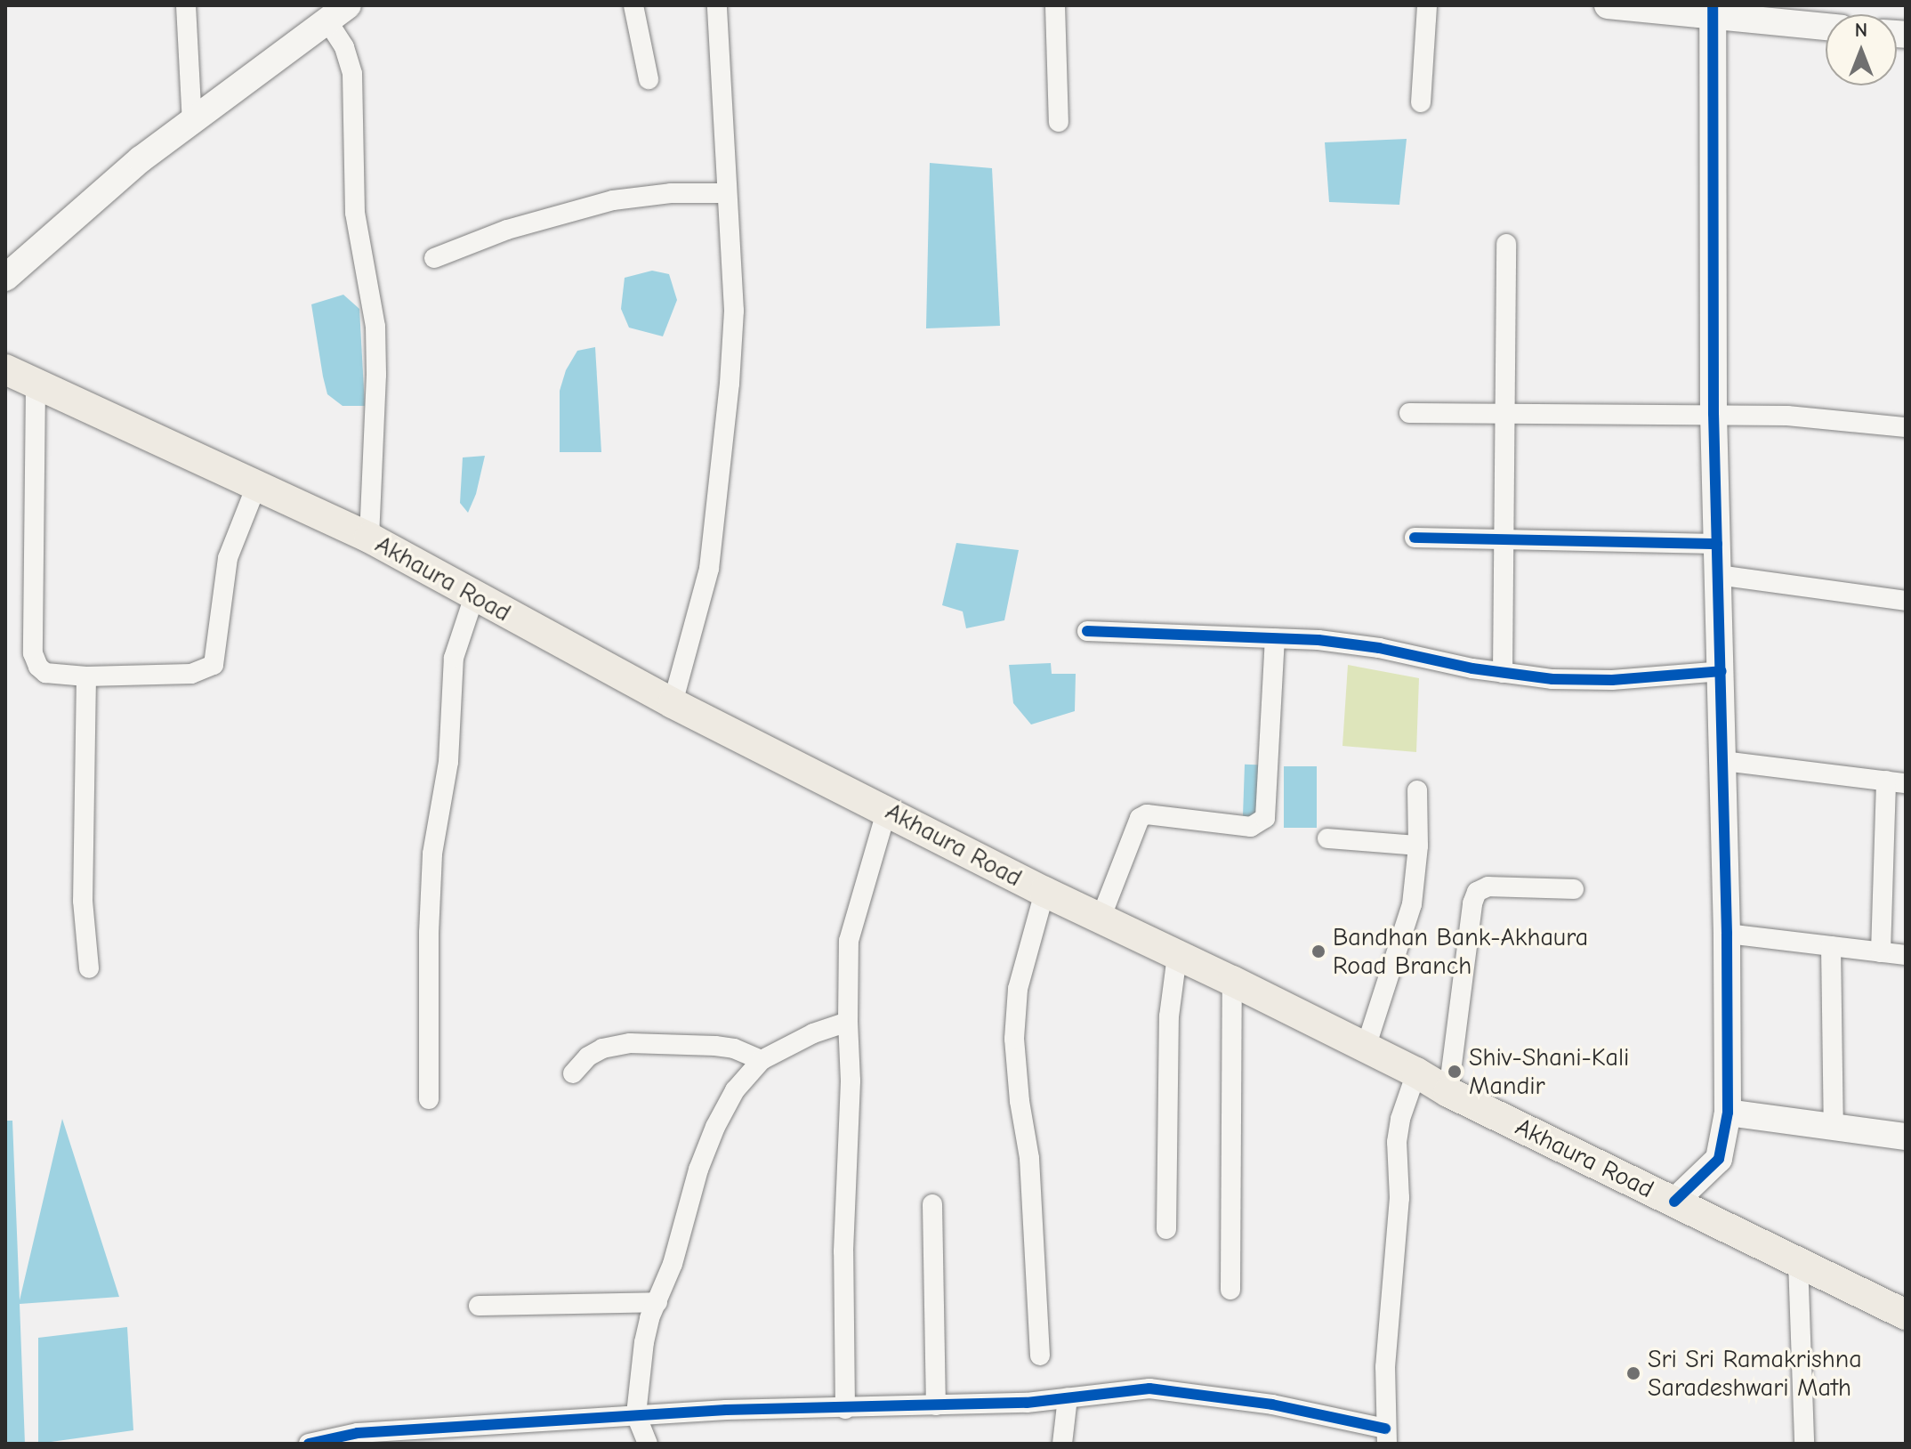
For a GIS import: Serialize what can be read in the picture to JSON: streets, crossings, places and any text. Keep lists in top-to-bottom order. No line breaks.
{"streets":{"main road":["Akhaura Road"]},"places":["Bandhan Bank-Akhaura Road Branch","Shiv-Shani-Kali Mandir","Sri Sri Ramakrishna Saradeshwari Math"],"north":"top"}
